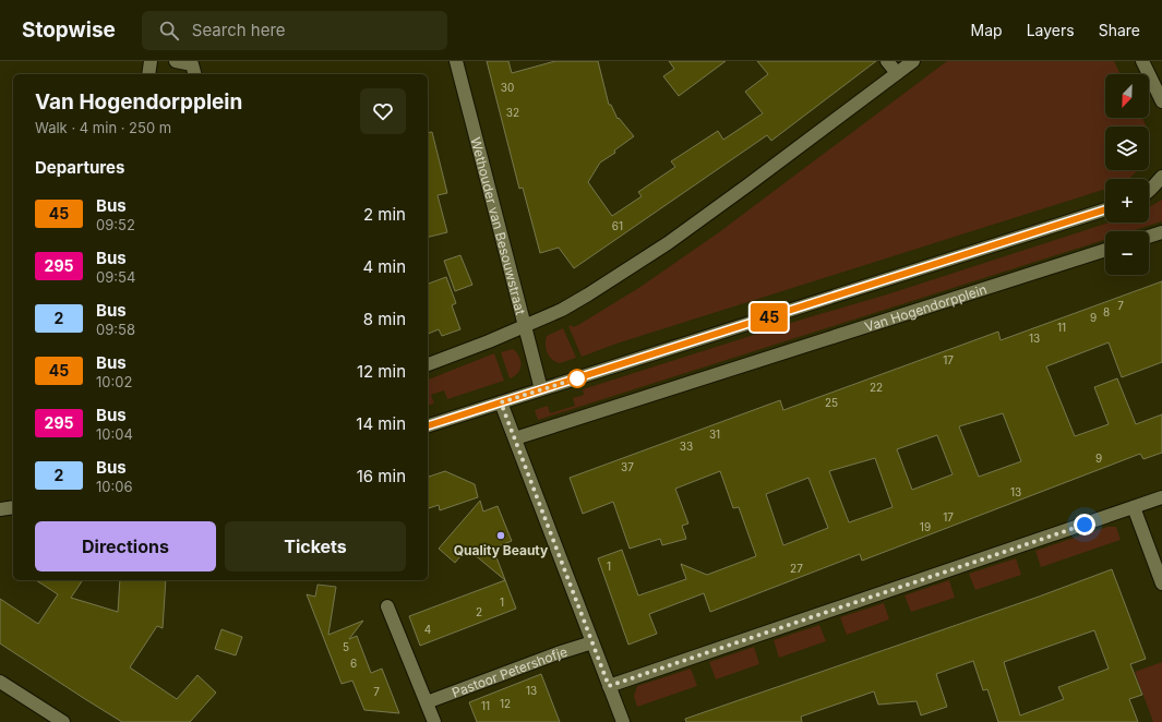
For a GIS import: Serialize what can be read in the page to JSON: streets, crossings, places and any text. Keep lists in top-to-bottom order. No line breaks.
{"streets":{"street":["Wethouder van Besouwstraat","Van Hogendorpplein","Pastoor Petershofje"]},"places":["Quality Beauty"],"lines":["bus line 45"],"house_numbers":["30","32","61","7","8","9","11","13","17","22","25","31","33","9","37","13","17","19","1","27","1","2","4","5","6","13","7","12","11"],"north":"bottom left","page":{"header":"Stopwise","search":"Search here","nav":["Map","Layers","Share"],"on_map":"45","map_buttons":["+","−"],"heading":[["Van Hogendorpplein","Walk · 4 min · 250 m"],"Departures"],"list":[{"mark":"45","name":"Bus","note":"09:52","value":"2 min"},{"mark":"295","name":"Bus","note":"09:54","value":"4 min"},{"mark":"2","name":"Bus","note":"09:58","value":"8 min"},{"mark":"45","name":"Bus","note":"10:02","value":"12 min"},{"mark":"295","name":"Bus","note":"10:04","value":"14 min"},{"mark":"2","name":"Bus","note":"10:06","value":"16 min"}],"buttons":["Directions","Tickets"]}}
